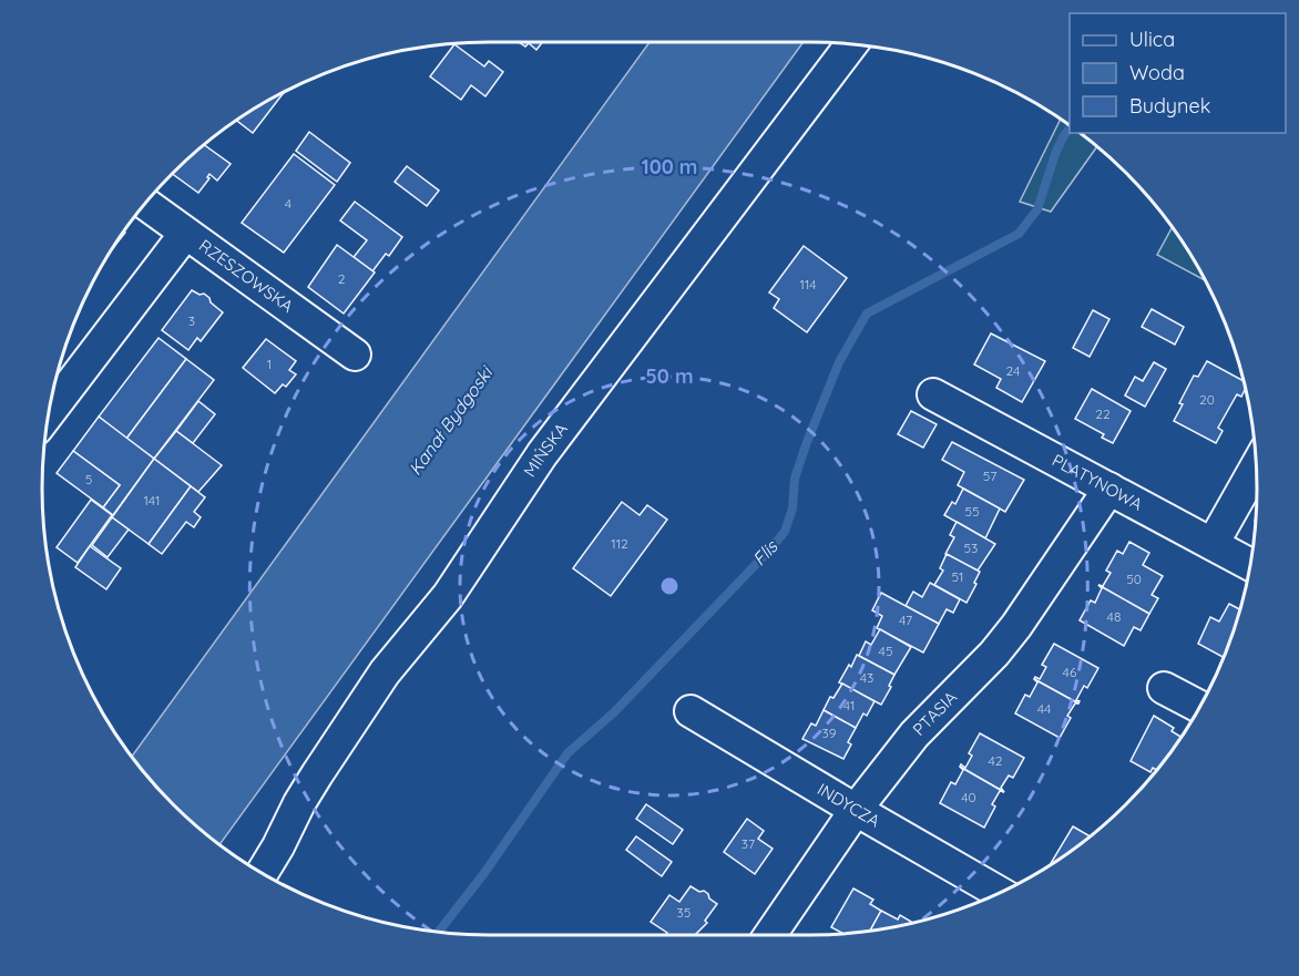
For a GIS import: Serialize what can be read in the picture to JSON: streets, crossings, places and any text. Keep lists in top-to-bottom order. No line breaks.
{"streets":{"street":["RZESZOWSKA","MIŃSKA","PLATYNOWA","PTASIA","INDYCZA"]},"crossings":[["PLATYNOWA","PTASIA"],["PTASIA","INDYCZA"]],"water":["Kanał Bydgoski","Flis"],"house_numbers":["4","2","114","3","1","24","20","22","57","5","141","55","112","53","51","50","48","47","45","46","43","41","44","39","42","40","37","35"],"legend":["Ulica","Woda","Budynek"],"rings":["100 m","50 m"]}
